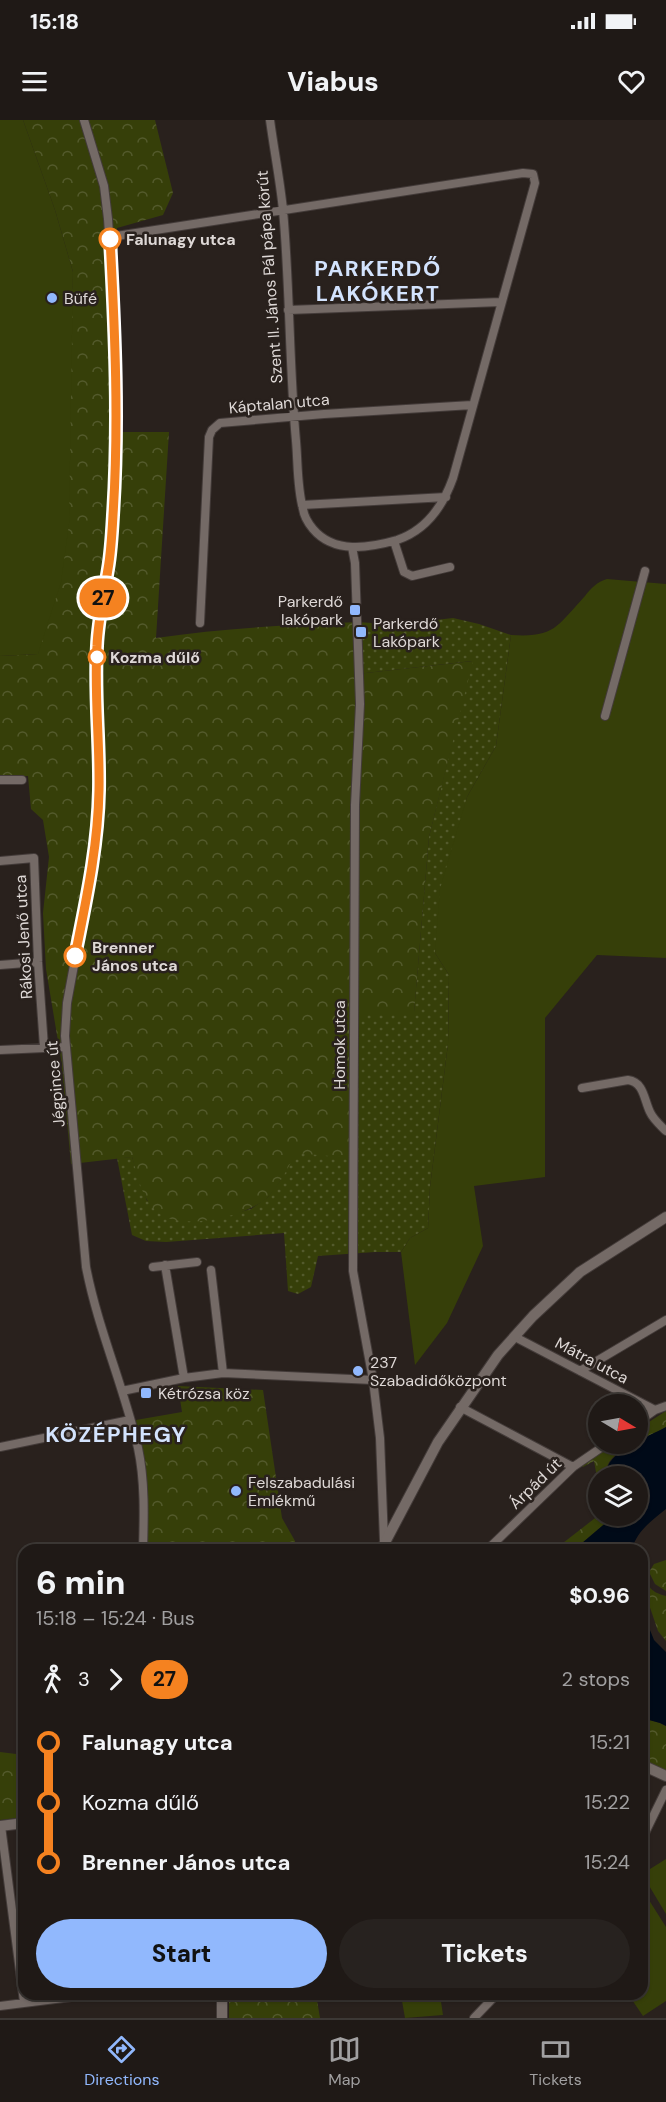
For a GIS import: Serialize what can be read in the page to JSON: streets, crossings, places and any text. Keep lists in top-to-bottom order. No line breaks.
{"streets":{"street":["Szent II. János Pál pápa körút","Káptalan utca","Rákosi Jenő utca","Homok utca","Jégpince út","Mátra utca","Árpád út"]},"crossings":[["Szent II. János Pál pápa körút","Káptalan utca"],["Szent II. János Pál pápa körút","Homok utca"]],"districts":["PARKERDŐ LAKÓKERT","KÖZÉPHEGY"],"places":{"other":["Falunagy utca","Büfé","Kozma dűlő","Brenner János utca","237 Szabadidőközpont","Felszabadulási Emlékmű"],"transit":["Parkerdő lakópark","Parkerdő Lakópark","Kétrózsa köz"]},"lines":["bus line 27"],"north":"right","page":{"status":"15:18","header":"Viabus","on_map":"27","heading":["6 min","15:18 – 15:24 · Bus","$0.96"],"legs":["3","27","2 stops"],"list":[{"name":"Falunagy utca","value":"15:21"},{"name":"Kozma dűlő","value":"15:22"},{"name":"Brenner János utca","value":"15:24"}],"buttons":["Start","Tickets"],"tabs":["Directions","Map","Tickets"]}}
